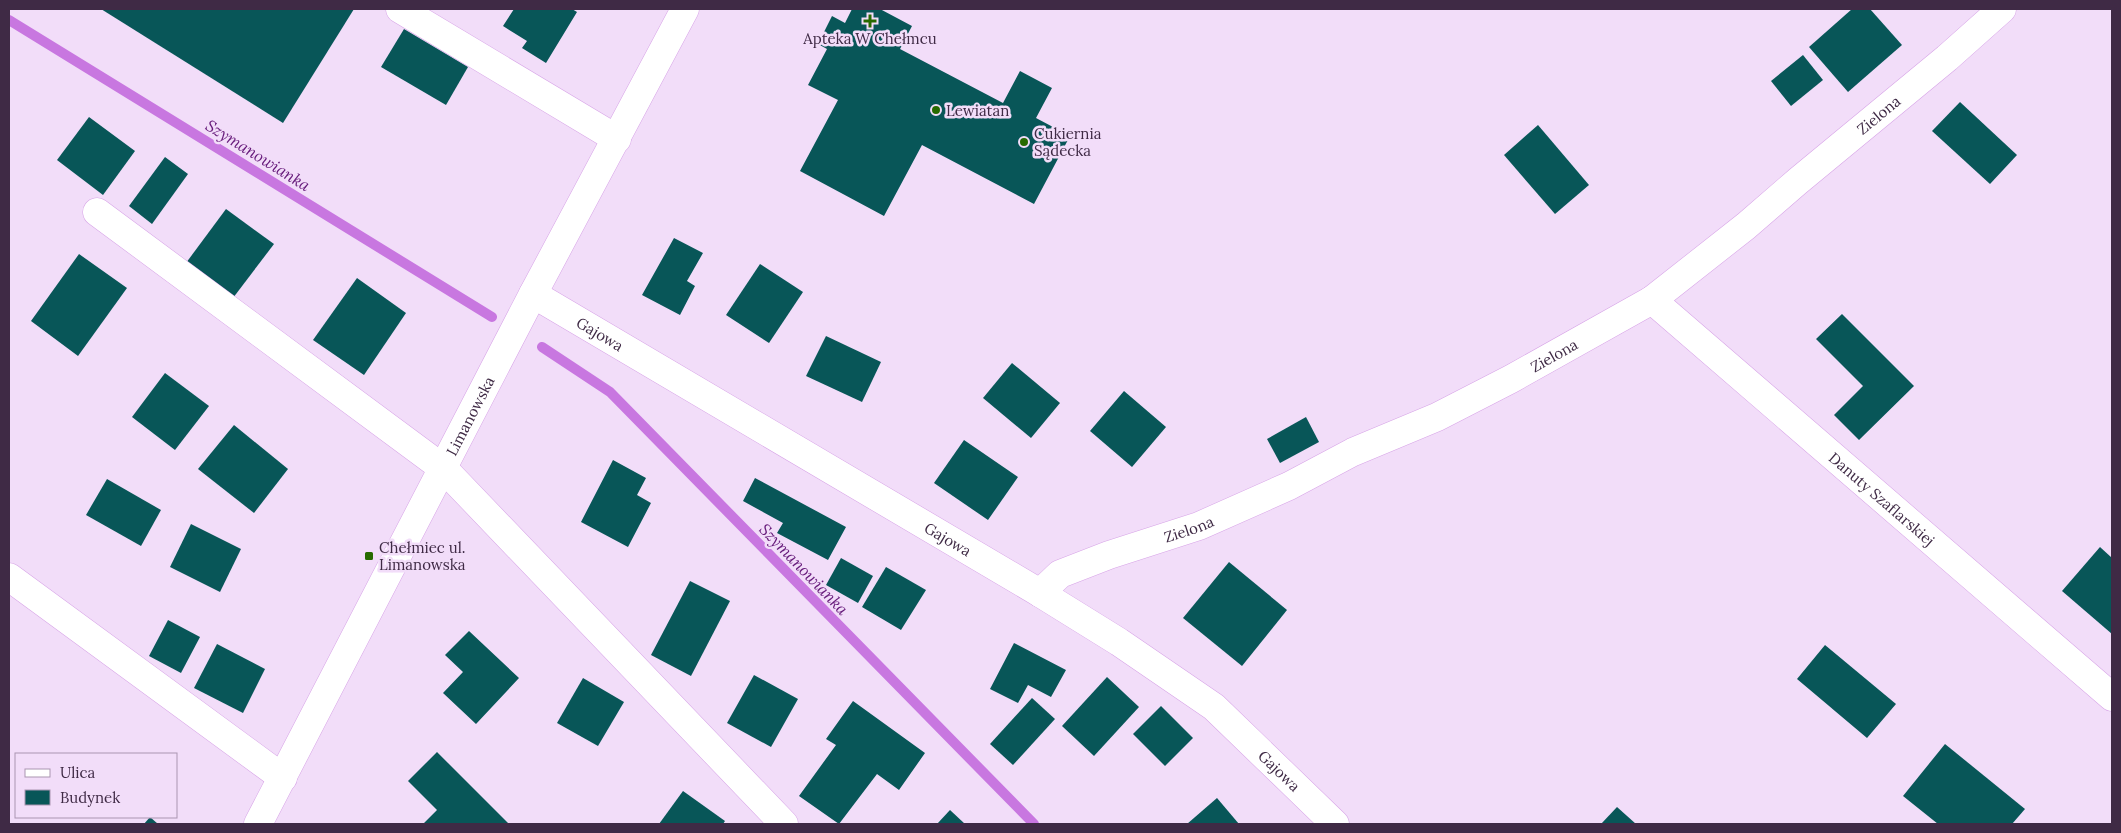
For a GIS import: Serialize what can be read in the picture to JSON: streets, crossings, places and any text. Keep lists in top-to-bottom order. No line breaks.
{"streets":{"street":["Zielona","Gajowa","Limanowska","Danuty Szaflarskiej"]},"crossings":[["Zielona","Gajowa"],["Zielona","Danuty Szaflarskiej"],["Gajowa","Limanowska"]],"water":["Szymanowianka"],"places":{"health":["Apteka W Chełmcu"],"other":["Lewiatan","Cukiernia Sądecka"],"transit":["Chełmiec ul. Limanowska"]},"legend":["Ulica","Budynek"]}
